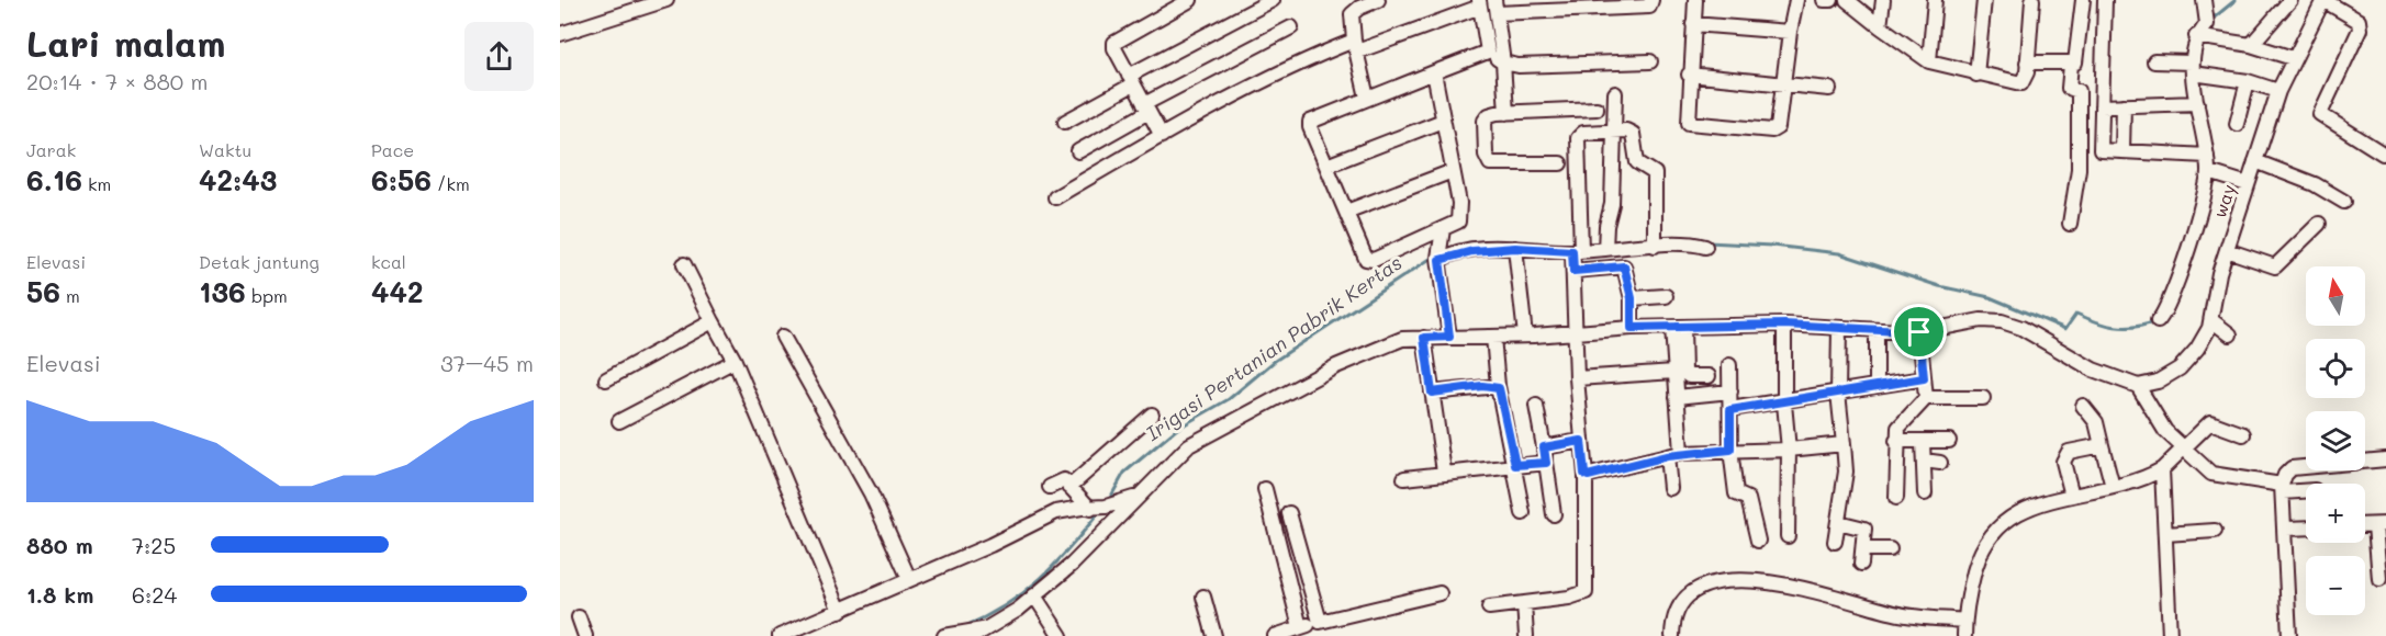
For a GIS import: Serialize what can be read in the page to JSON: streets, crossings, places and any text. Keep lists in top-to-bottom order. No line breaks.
{"streets":{"street":["way"]},"water":["Irigasi Pertanian Pabrik Kertas"],"north":"top","page":{"heading":["Lari malam","20:14 · 7 × 880 m"],"stats":[["Jarak","6.16 km"],["Waktu","42:43"],["Pace","6:56 /km"],["Elevasi","56 m"],["Detak jantung","136 bpm"],["kcal","442"]],"map_buttons":["+","−"],"chart":["Elevasi","37–45 m"],"list":[{"name":"880 m","note":"7:25"},{"name":"1.8 km","note":"6:24"}]}}
